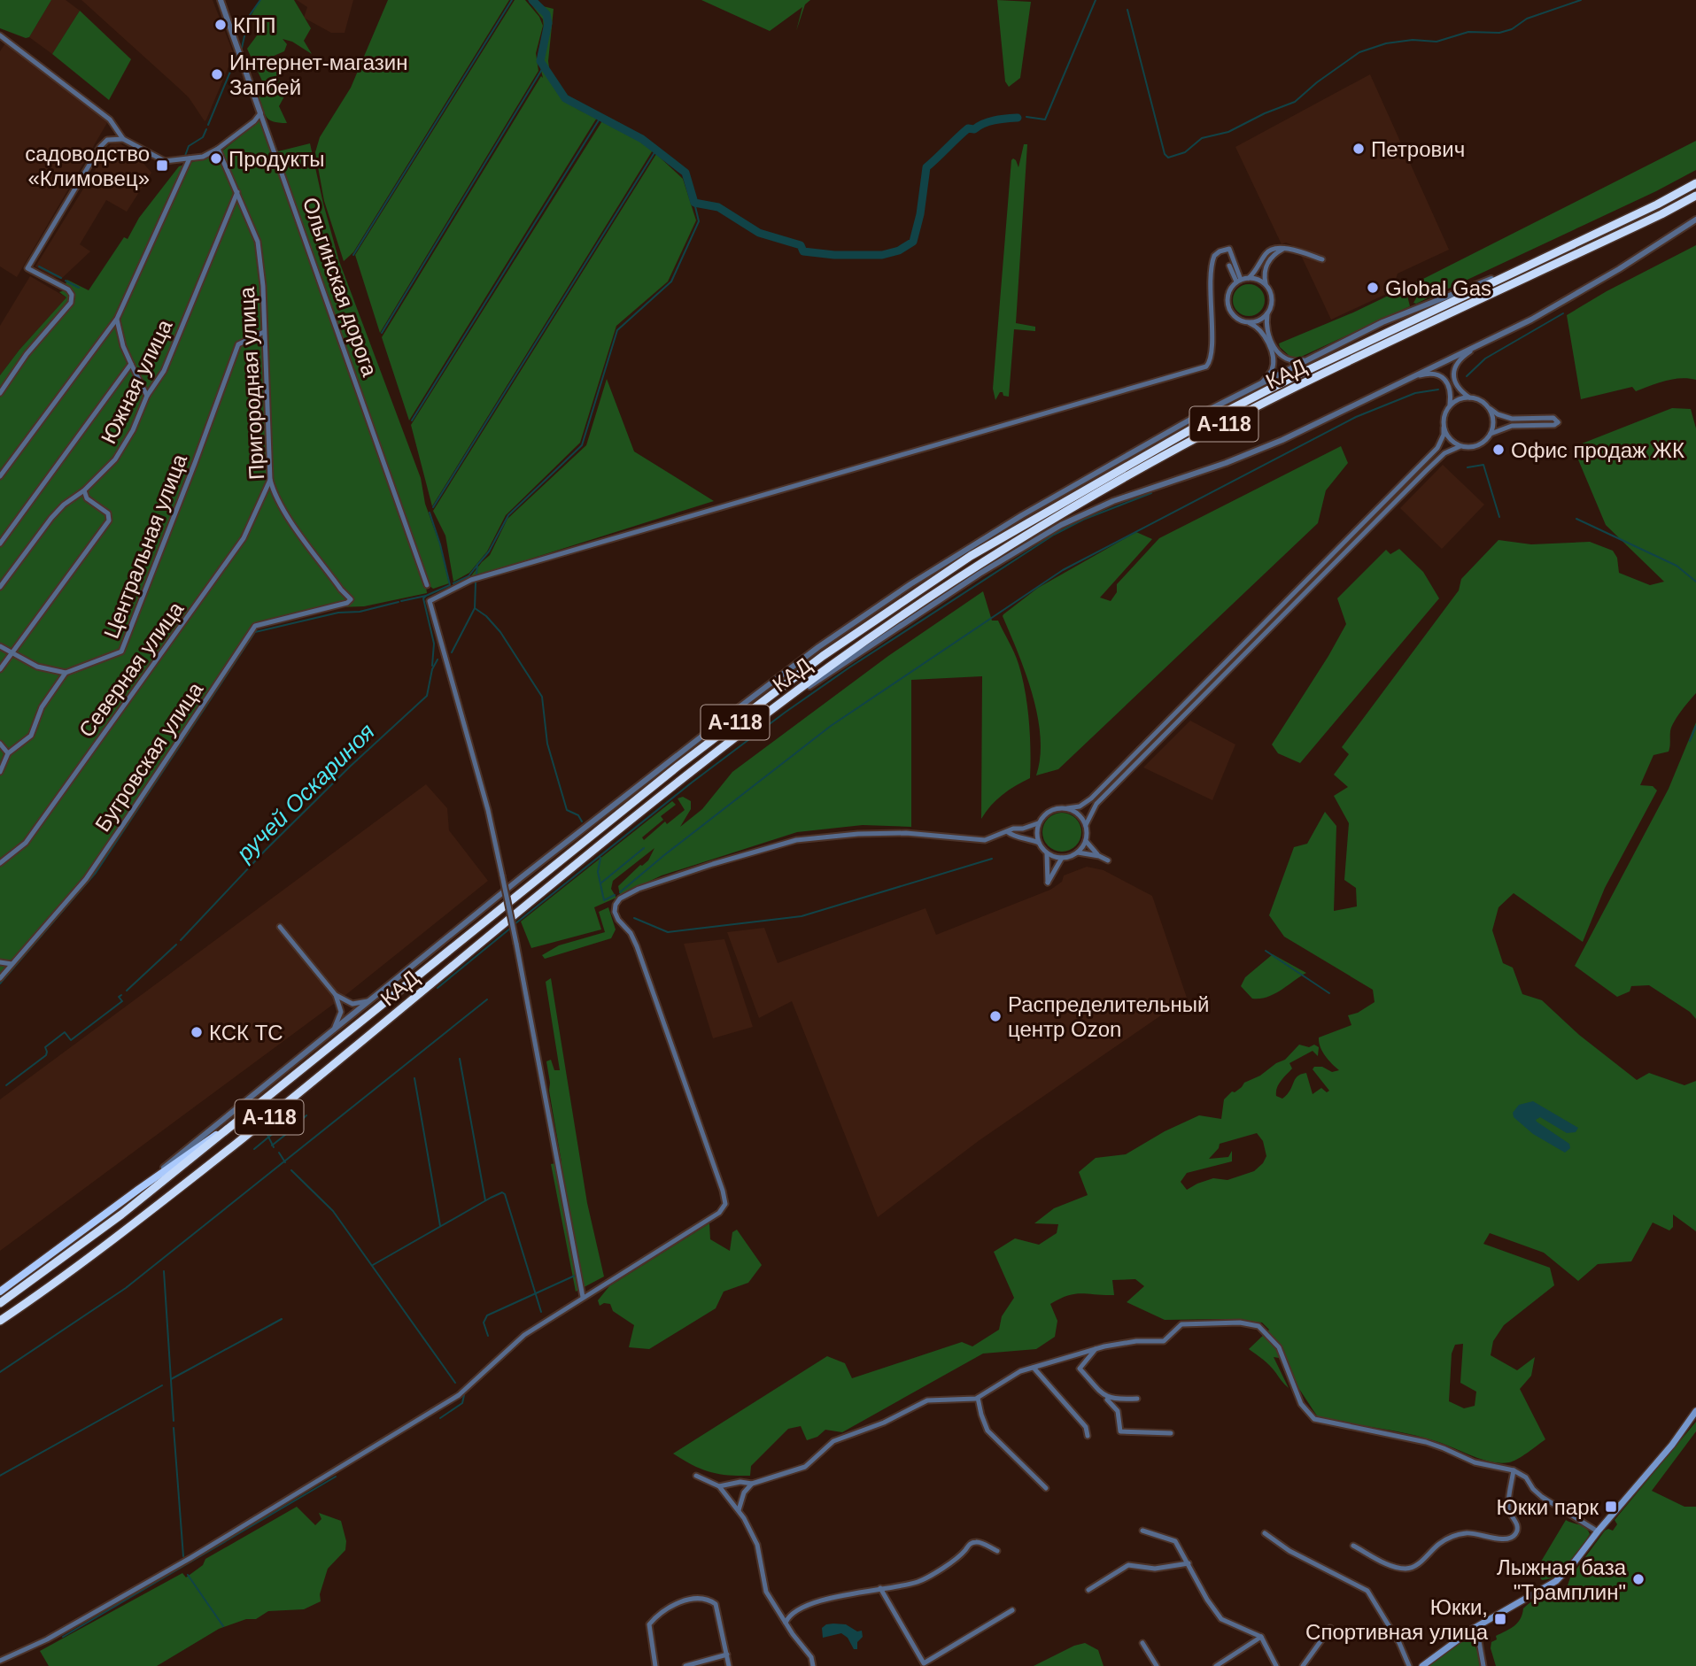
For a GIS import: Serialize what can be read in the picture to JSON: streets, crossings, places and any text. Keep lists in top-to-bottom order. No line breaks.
{"streets":{"highway":["КАД","А-118"],"street":["Ольгинская дорога","Южная улица","Пригородная улица","Центральная улица","Северная улица","Бугровская улица"]},"crossings":[["Южная улица","Пригородная улица"],["Пригородная улица","Центральная улица"],["Пригородная улица","Северная улица"],["Пригородная улица","Бугровская улица"]],"water":["ручей Оскариноя"],"places":{"other":["КПП","Интернет-магазин Запбей","Петрович","Продукты","Global Gas","Офис продаж ЖК","Распределительный центр Ozon","КСК ТС","Лыжная база \"Трамплин\""],"transit":["садоводство «Климовец»","Юкки парк","Юкки, Спортивная улица"]}}
